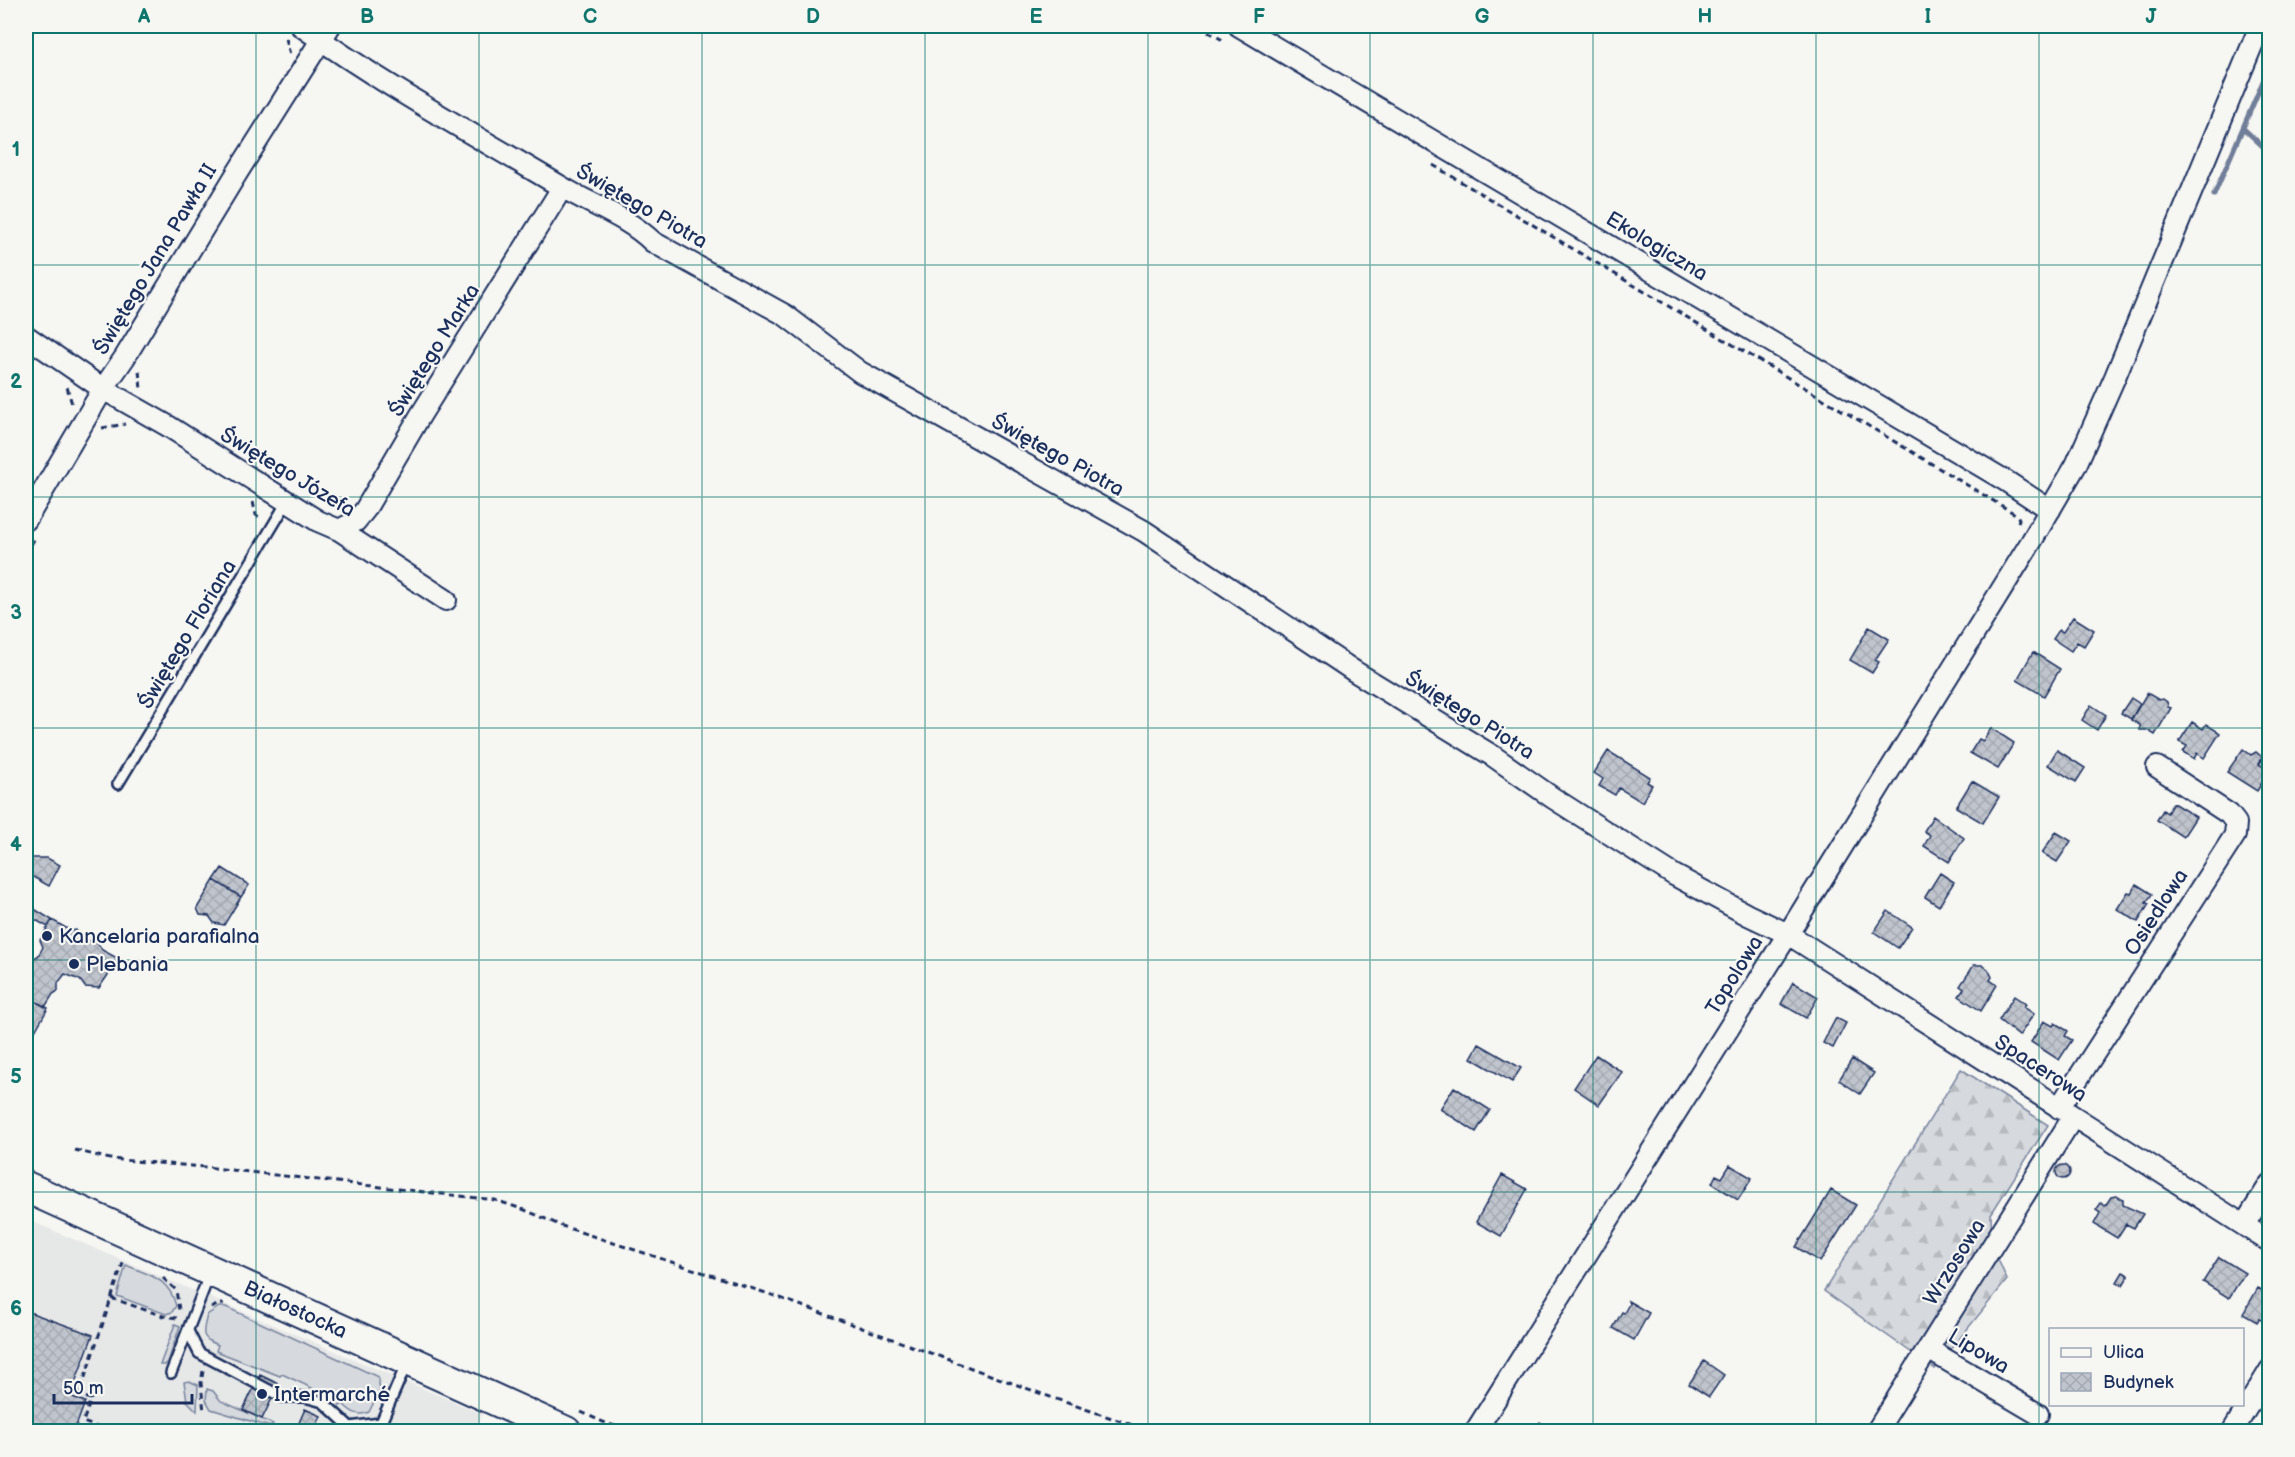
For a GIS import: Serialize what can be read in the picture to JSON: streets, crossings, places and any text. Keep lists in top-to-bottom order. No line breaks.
{"streets":{"main road":["Białostocka"],"street":["Świętego Piotra","Ekologiczna","Świętego Jana Pawła II","Świętego Marka","Świętego Józefa","Osiedlowa","Topolowa","Spacerowa","Wrzosowa","Lipowa"],"lane":["Świętego Floriana"]},"crossings":[["Świętego Piotra","Świętego Jana Pawła II"],["Świętego Piotra","Świętego Marka"],["Świętego Piotra","Topolowa"],["Świętego Piotra","Spacerowa"],["Ekologiczna","Topolowa"],["Świętego Jana Pawła II","Świętego Józefa"],["Świętego Marka","Świętego Józefa"],["Świętego Józefa","Świętego Floriana"],["Osiedlowa","Spacerowa"],["Osiedlowa","Wrzosowa"],["Topolowa","Spacerowa"],["Spacerowa","Wrzosowa"],["Wrzosowa","Lipowa"]],"places":["Kancelaria parafialna","Plebania","Intermarché"],"legend":["Ulica","Budynek"],"scale_bar":"50 m","grid":{"columns":["A","B","C","D","E","F","G","H","I","J"],"rows":["1","2","3","4","5","6"]}}
